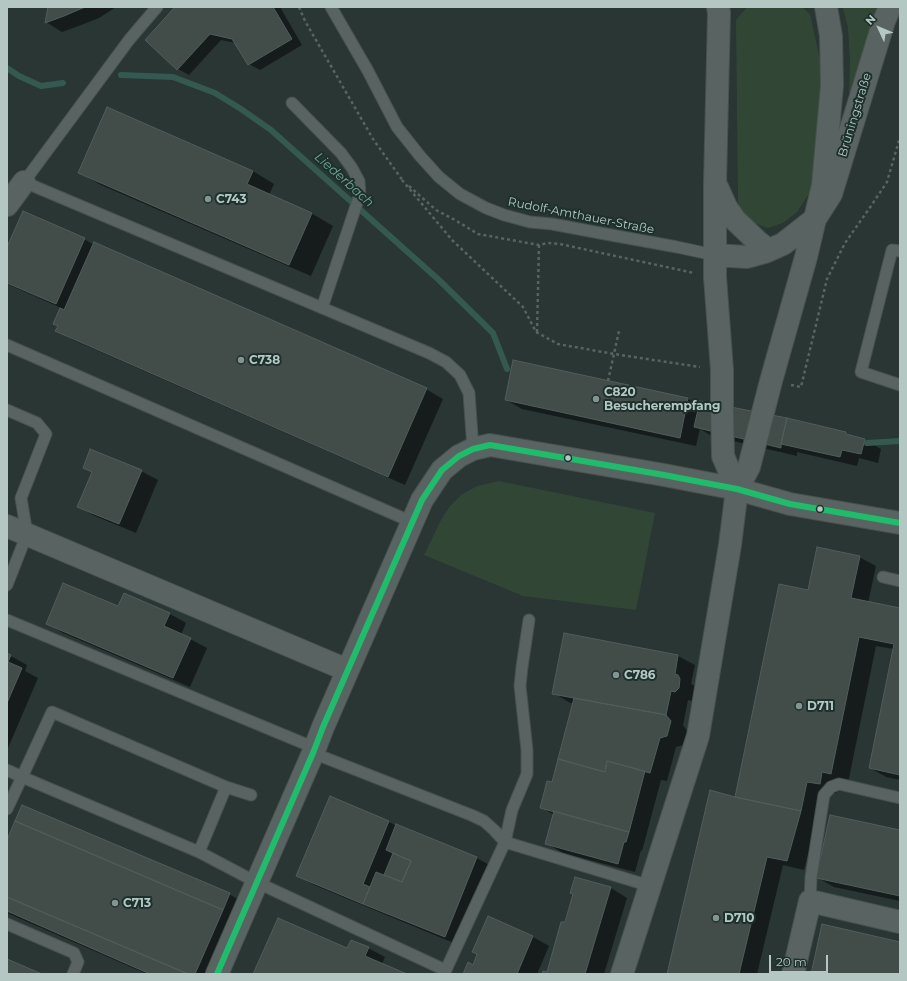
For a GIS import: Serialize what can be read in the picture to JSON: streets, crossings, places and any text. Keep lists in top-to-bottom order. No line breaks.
{"streets":{"street":["Brüningstraße"],"lane":["Rudolf-Amthauer-Straße"]},"water":["Liederbach"],"places":["C743","C738","C820 Besucherempfang","C786","D711","C713","D710"],"scale_bar":"20 m","north":"top left"}
